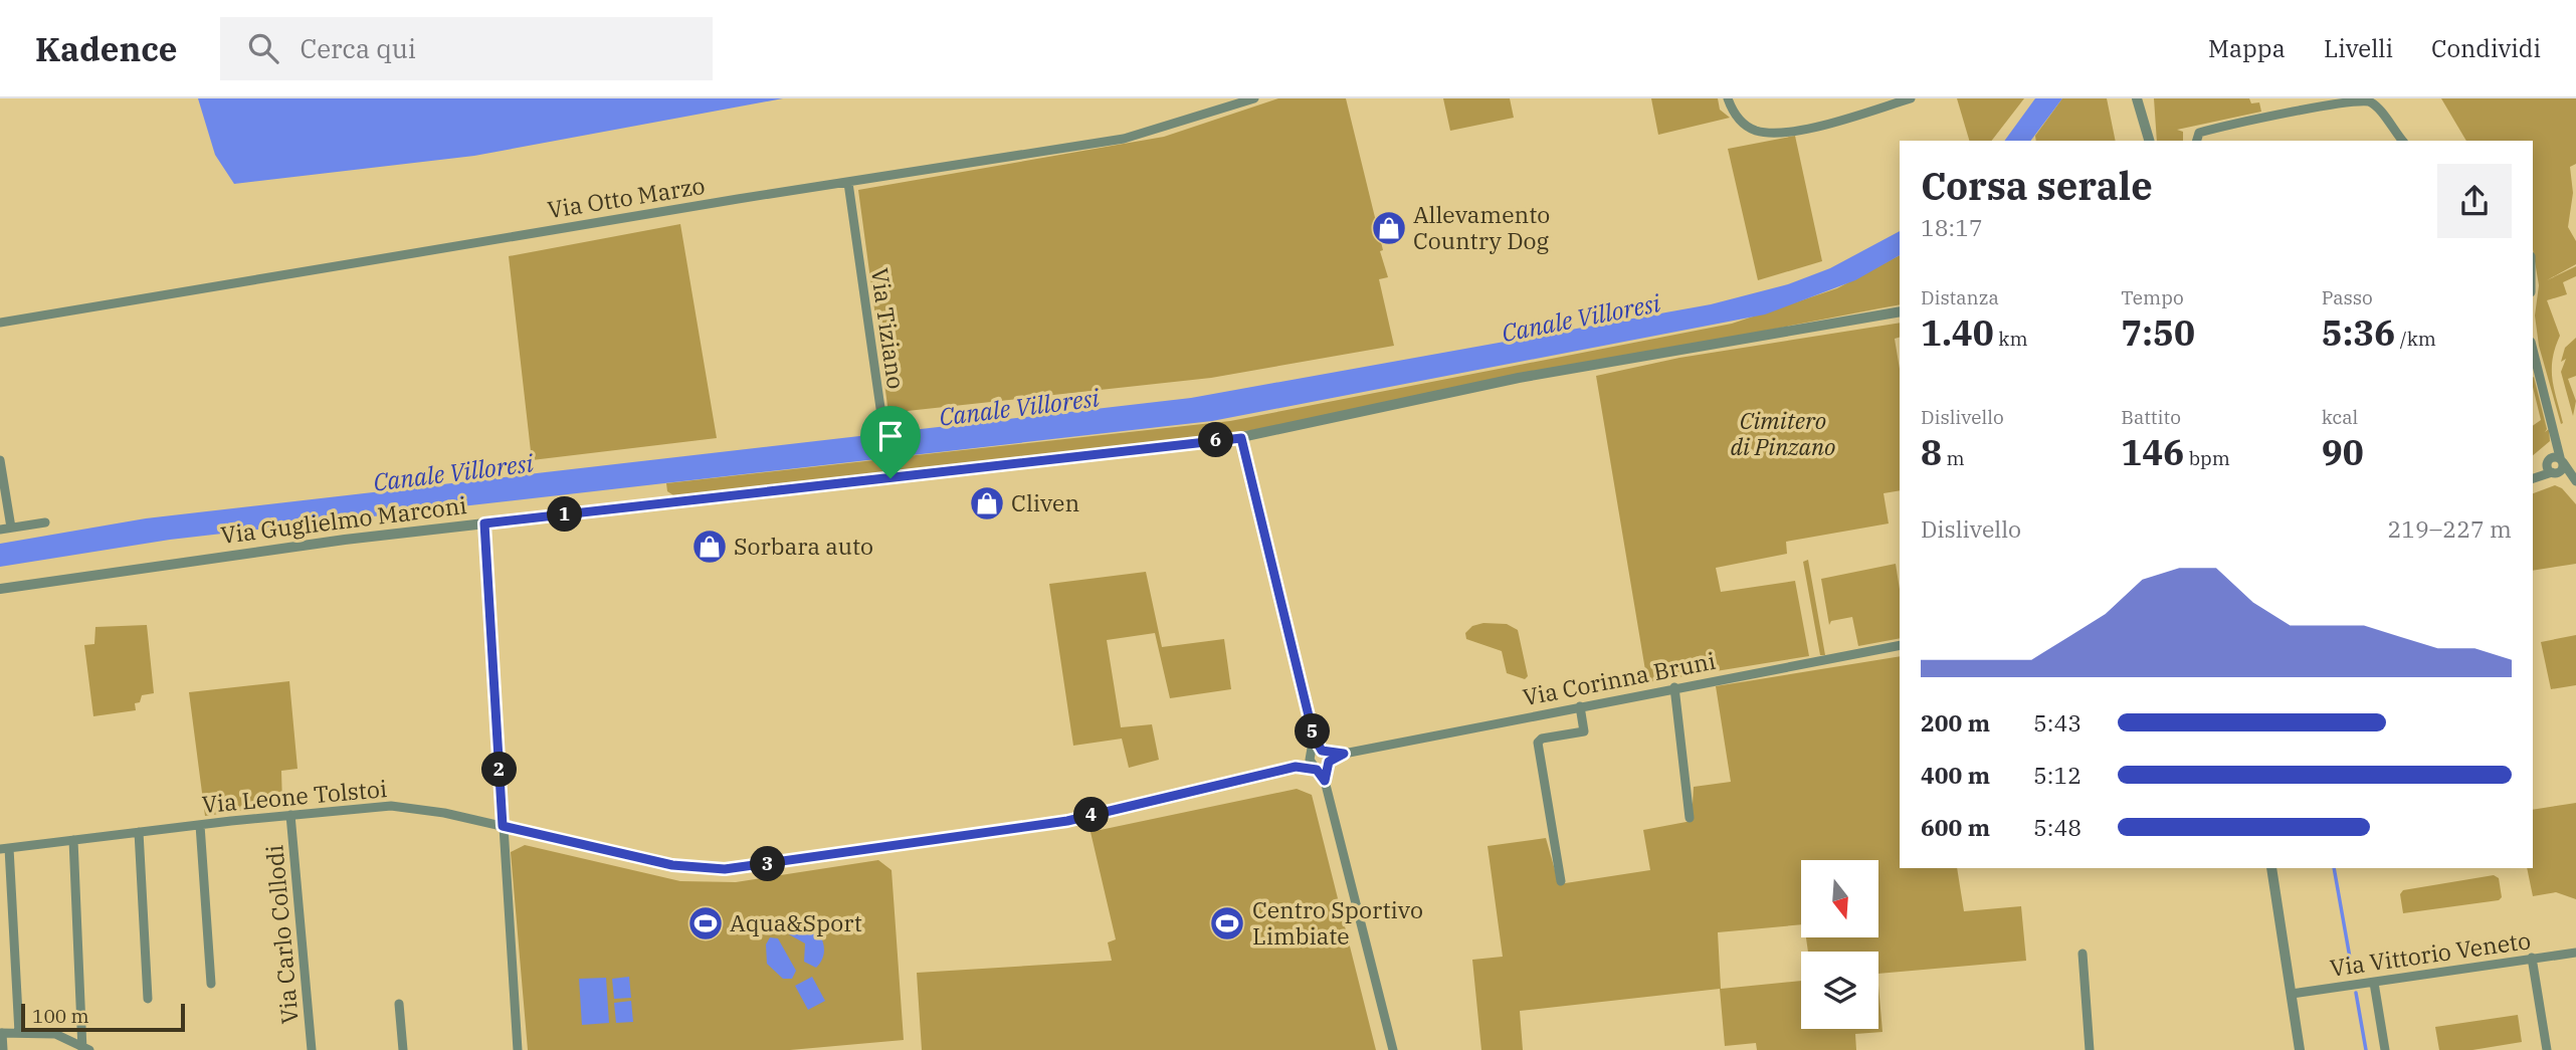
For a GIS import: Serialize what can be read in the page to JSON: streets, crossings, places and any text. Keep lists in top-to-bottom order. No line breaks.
{"streets":{"street":["Via Otto Marzo","Via Tiziano","Via Guglielmo Marconi","Via Corinna Bruni","Via Leone Tolstoi","Via Carlo Collodi","Via Vittorio Veneto"]},"crossings":[["Via Otto Marzo","Via Tiziano"],["Via Tiziano","Via Guglielmo Marconi"],["Via Corinna Bruni","Via Leone Tolstoi"],["Via Leone Tolstoi","Via Carlo Collodi"]],"water":["Canale Villoresi"],"parks":["Cimitero di Pinzano"],"places":{"shop":["Allevamento Country Dog","Cliven","Sorbara auto"],"sports":["Aqua&Sport","Centro Sportivo Limbiate"]},"scale_bar":"100 m","north":"bottom","page":{"header":"Kadence","search":"Cerca qui","nav":["Mappa","Livelli","Condividi"],"heading":["Corsa serale","18:17"],"stats":[["Distanza","1.40 km"],["Tempo","7:50"],["Passo","5:36 /km"],["Dislivello","8 m"],["Battito","146 bpm"],["kcal","90"]],"pins":["6","1","5","2","4","3"],"chart":["Dislivello","219–227 m"],"list":[{"name":"200 m","note":"5:43"},{"name":"400 m","note":"5:12"},{"name":"600 m","note":"5:48"}],"scale":"100 m"}}
